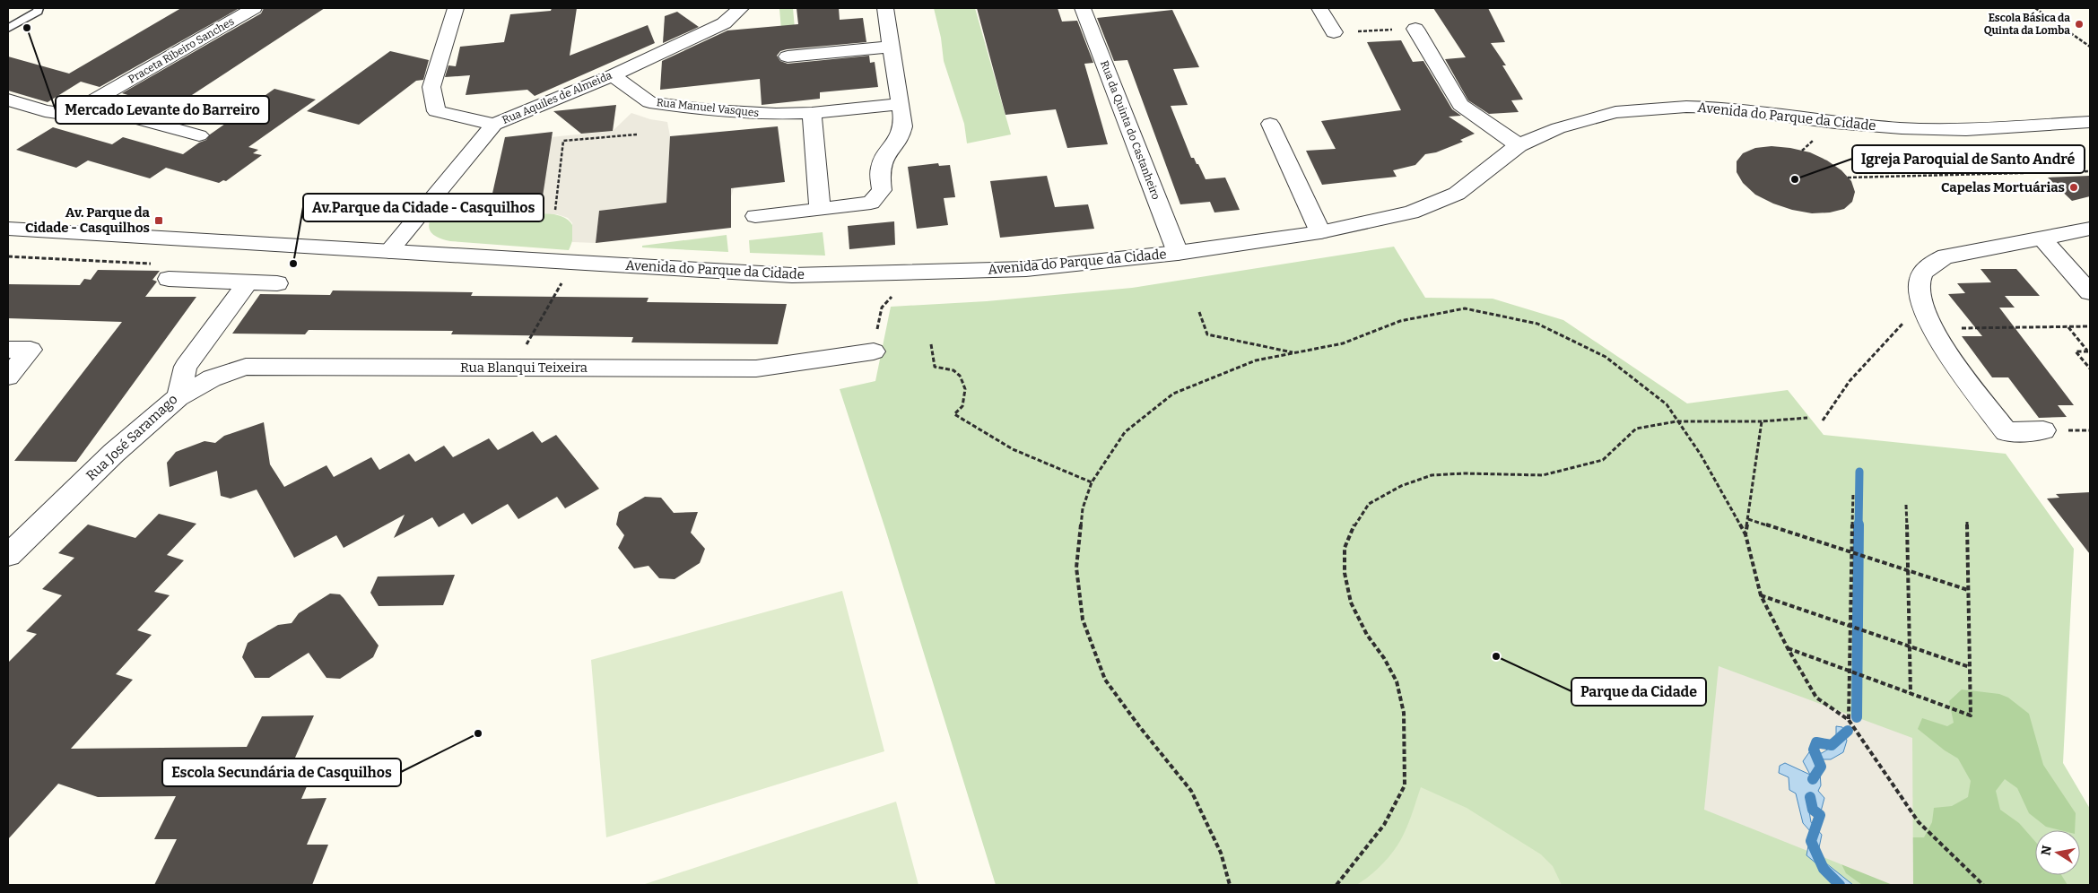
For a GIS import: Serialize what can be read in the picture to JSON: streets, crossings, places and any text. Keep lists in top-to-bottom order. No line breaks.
{"streets":{"street":["Praceta Ribeiro Sanches","Rua Aquiles de Almeida","Rua Manuel Vasques","Avenida do Parque da Cidade","Rua da Quinta do Castanheiro","Rua Blanqui Teixeira","Rua José Saramago"]},"crossings":[["Rua Aquiles de Almeida","Rua Manuel Vasques"],["Rua Aquiles de Almeida","Avenida do Parque da Cidade"],["Avenida do Parque da Cidade","Rua da Quinta do Castanheiro"],["Rua Blanqui Teixeira","Rua José Saramago"]],"places":{"other":["Escola Básica da Quinta da Lomba","Mercado Levante do Barreiro","Igreja Paroquial de Santo André","Capelas Mortuárias","Av.Parque da Cidade - Casquilhos","Parque da Cidade","Escola Secundária de Casquilhos"],"transit":["Av. Parque da Cidade - Casquilhos"]},"north":"left"}
